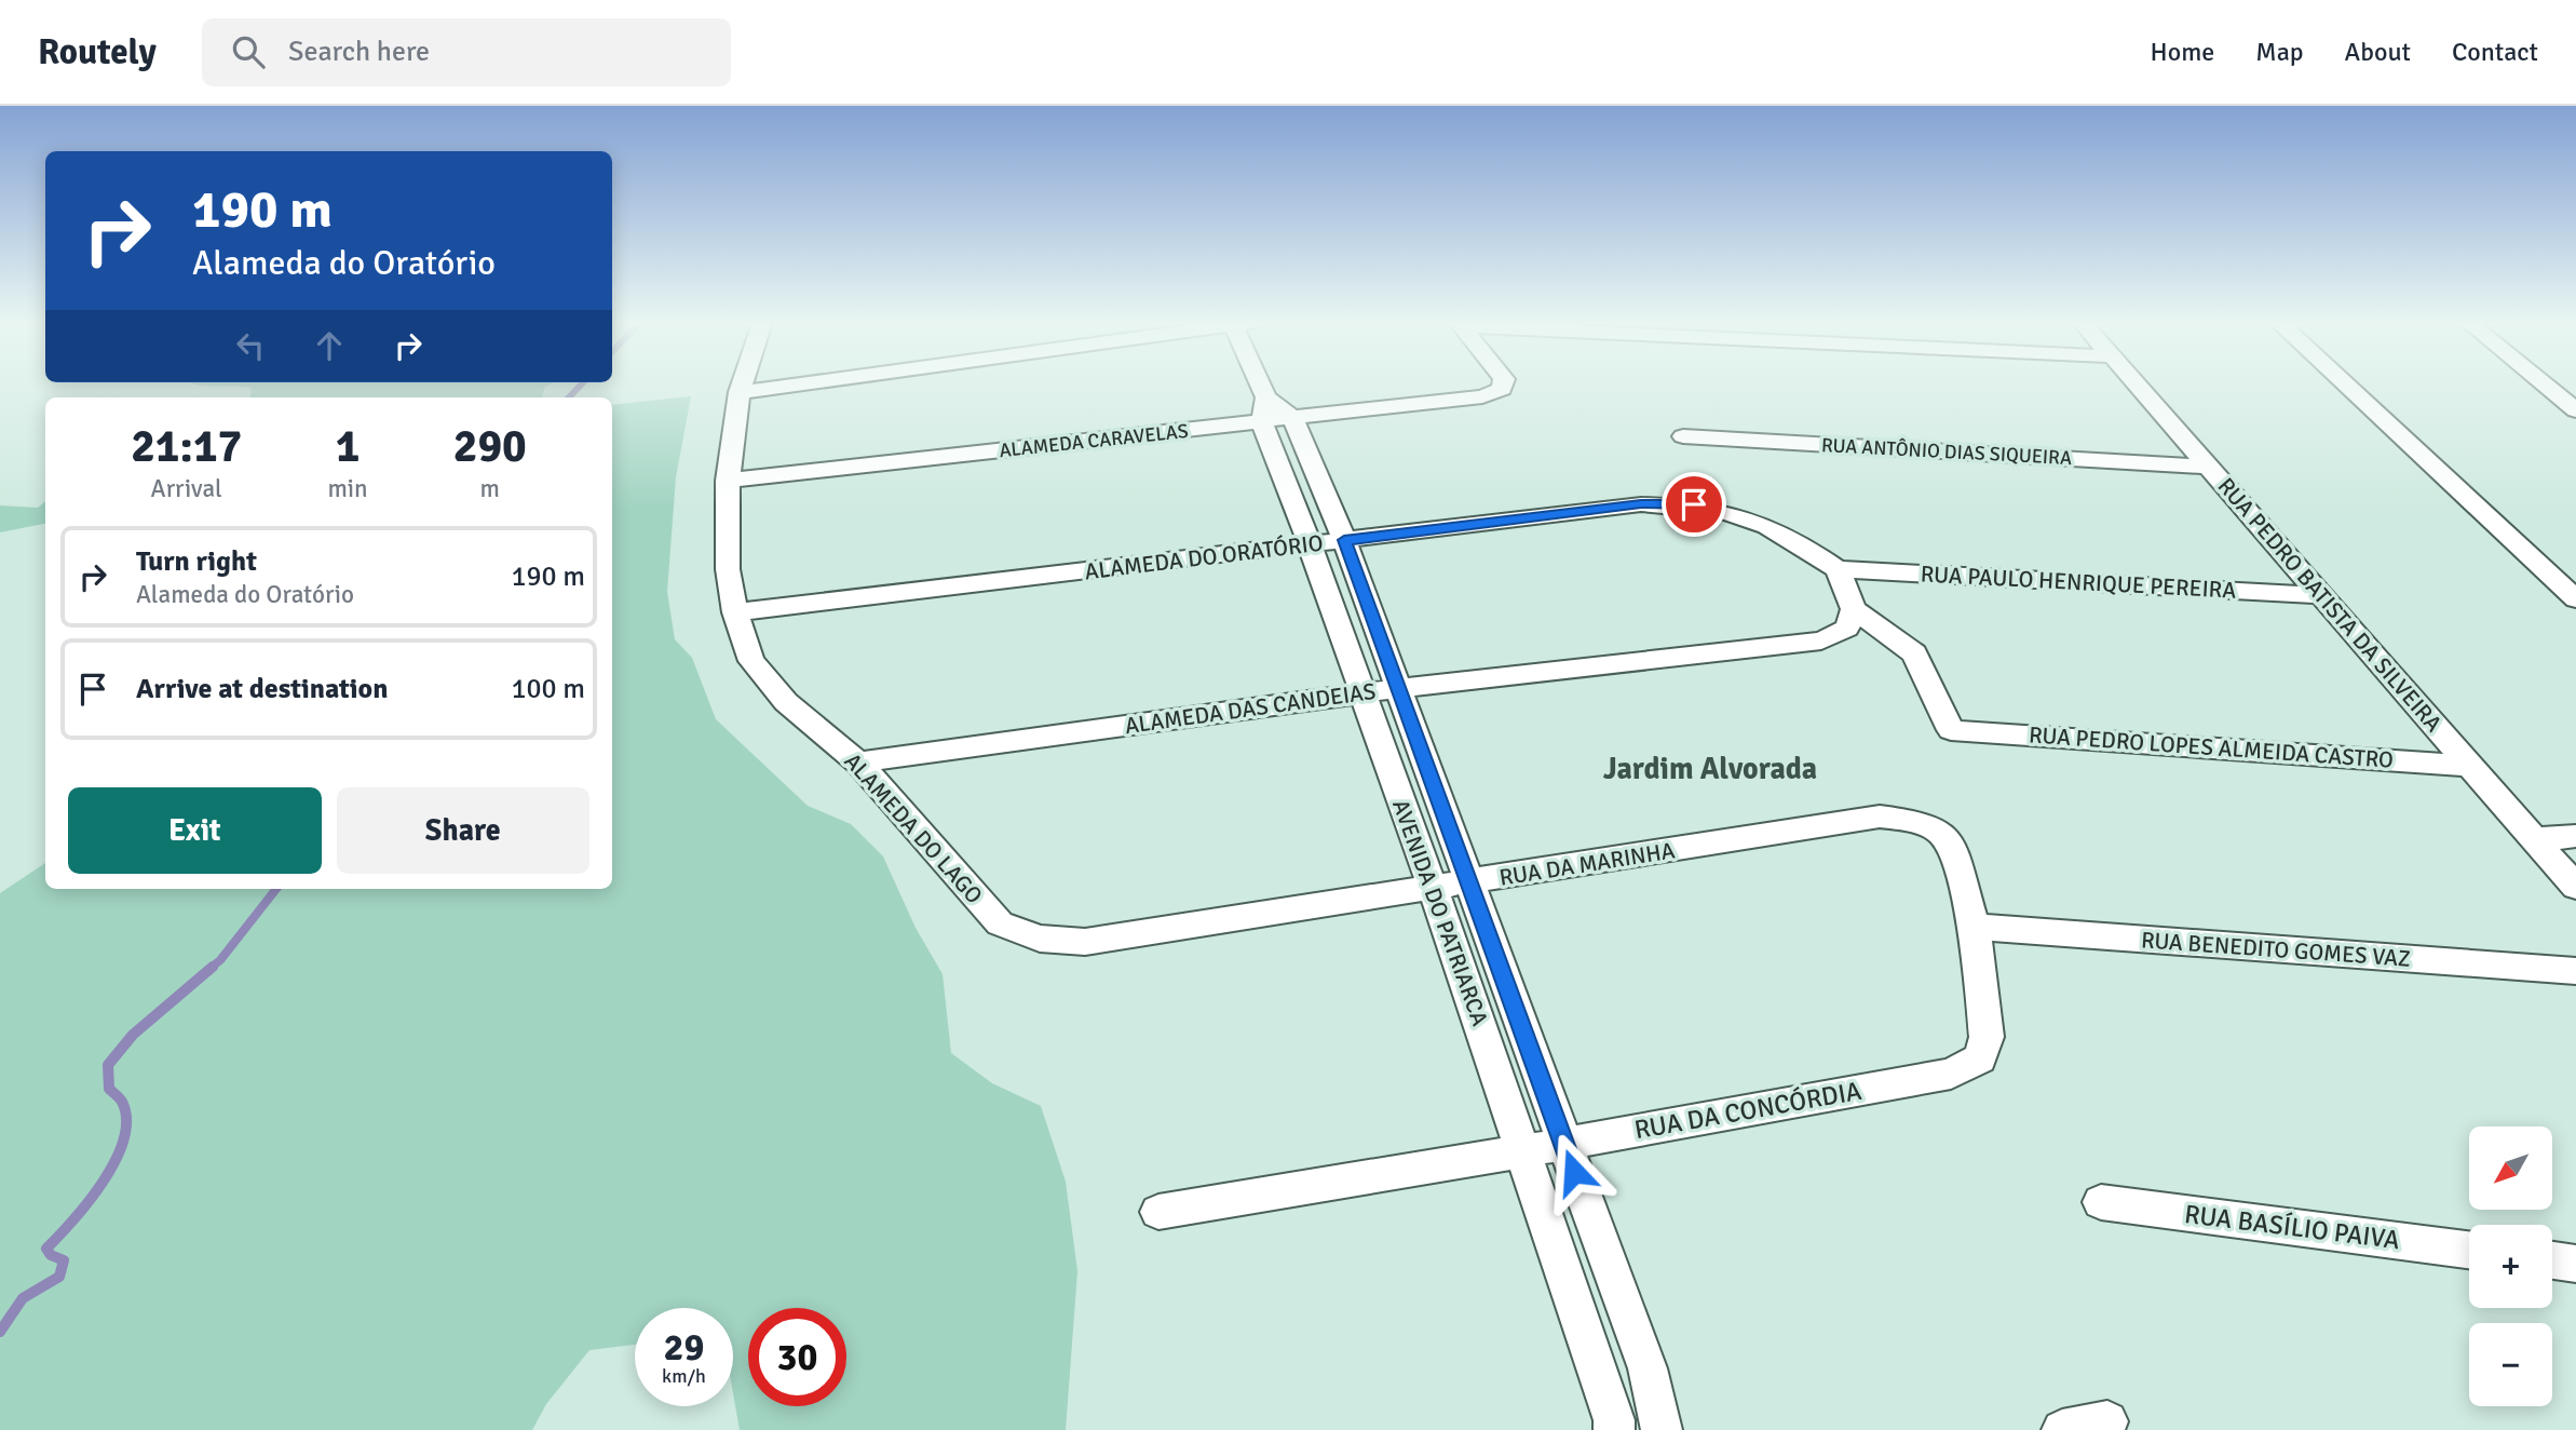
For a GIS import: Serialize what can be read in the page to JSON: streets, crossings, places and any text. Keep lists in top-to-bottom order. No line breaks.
{"streets":{"street":["ALAMEDA CARAVELAS","RUA ANTÔNIO DIAS SIQUEIRA","ALAMEDA DO ORATÓRIO","RUA PAULO HENRIQUE PEREIRA","RUA PEDRO BATISTA DA SILVEIRA","ALAMEDA DAS CANDEIAS","RUA PEDRO LOPES ALMEIDA CASTRO","ALAMEDA DO LAGO","RUA DA MARINHA","AVENIDA DO PATRIARCA","RUA BENEDITO GOMES VAZ","RUA DA CONCÓRDIA","RUA BASÍLIO PAIVA"]},"crossings":[["ALAMEDA CARAVELAS","ALAMEDA DO LAGO"],["ALAMEDA CARAVELAS","AVENIDA DO PATRIARCA"],["RUA ANTÔNIO DIAS SIQUEIRA","RUA PEDRO BATISTA DA SILVEIRA"],["ALAMEDA DO ORATÓRIO","RUA PAULO HENRIQUE PEREIRA"],["ALAMEDA DO ORATÓRIO","ALAMEDA DO LAGO"],["ALAMEDA DO ORATÓRIO","AVENIDA DO PATRIARCA"],["RUA PAULO HENRIQUE PEREIRA","RUA PEDRO BATISTA DA SILVEIRA"],["RUA PEDRO BATISTA DA SILVEIRA","RUA PEDRO LOPES ALMEIDA CASTRO"],["ALAMEDA DAS CANDEIAS","RUA PEDRO LOPES ALMEIDA CASTRO"],["ALAMEDA DAS CANDEIAS","ALAMEDA DO LAGO"],["ALAMEDA DAS CANDEIAS","AVENIDA DO PATRIARCA"],["ALAMEDA DO LAGO","RUA DA MARINHA"],["RUA DA MARINHA","AVENIDA DO PATRIARCA"],["RUA DA MARINHA","RUA BENEDITO GOMES VAZ"],["RUA DA MARINHA","RUA DA CONCÓRDIA"],["AVENIDA DO PATRIARCA","RUA DA CONCÓRDIA"],["RUA BENEDITO GOMES VAZ","RUA DA CONCÓRDIA"]],"districts":["Jardim Alvorada"],"north":"bottom left","page":{"header":"Routely","search":"Search here","nav":["Home","Map","About","Contact"],"turn":["190 m","Alameda do Oratório"],"eta":["21:17","Arrival","1","min","290","m"],"list":[{"name":"Turn right","note":"Alameda do Oratório","value":"190 m"},{"name":"Arrive at destination","value":"100 m"}],"buttons":["Exit","Share"],"map_buttons":["+","−"],"speed":"29 km/h","limit":"30"}}
